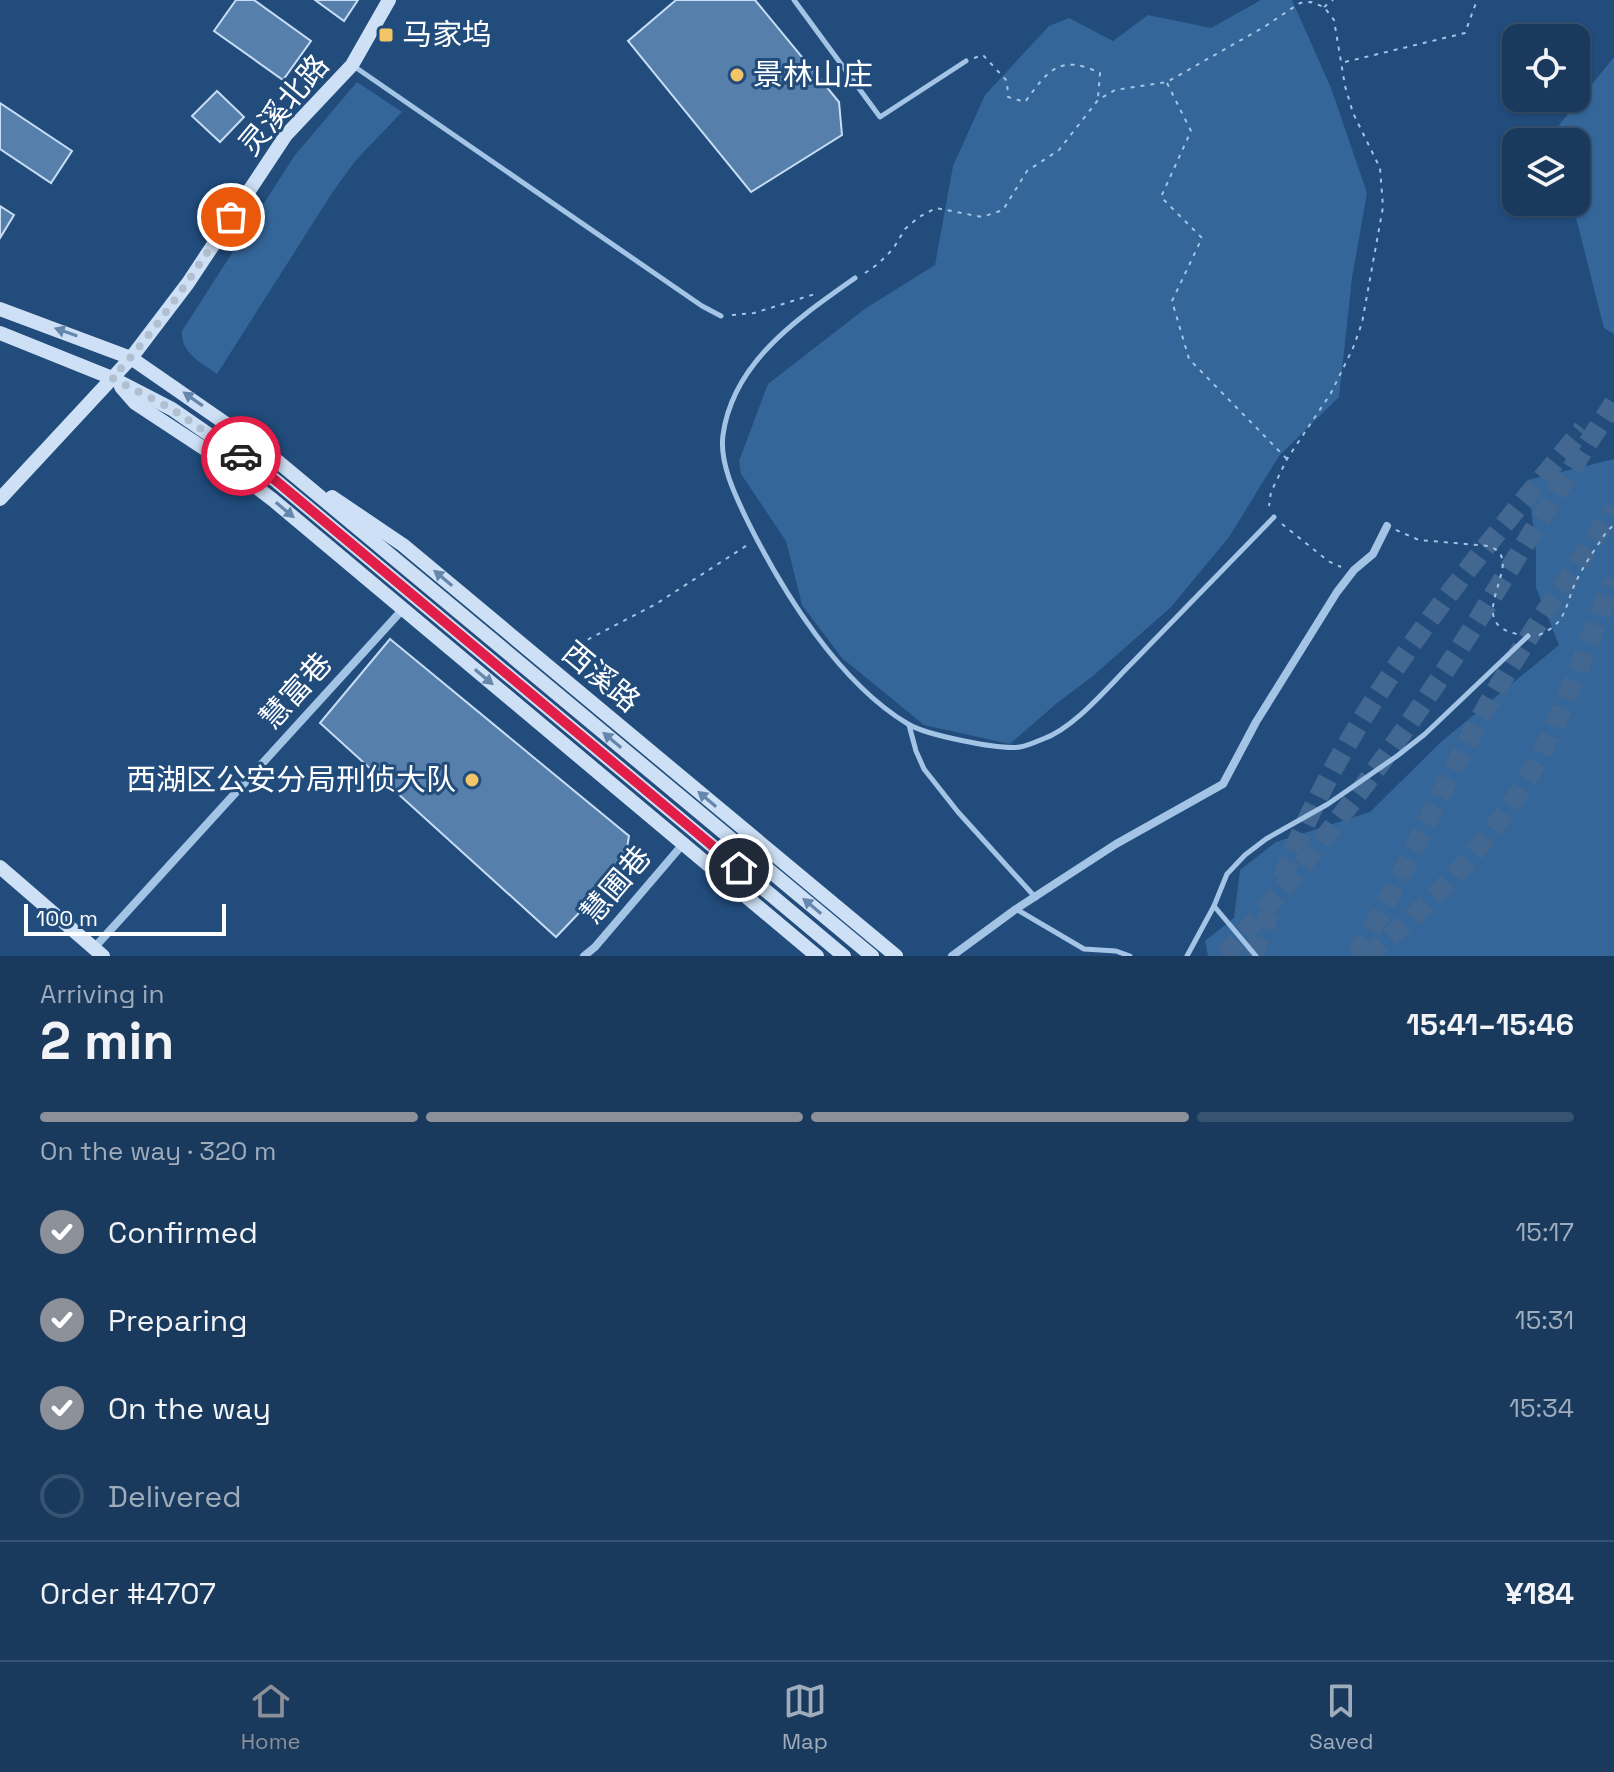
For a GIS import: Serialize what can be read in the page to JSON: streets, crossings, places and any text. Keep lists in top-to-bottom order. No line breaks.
{"streets":{"main road":["灵溪北路","西溪路"],"street":["慧富巷","慧圃巷"]},"crossings":[["灵溪北路","西溪路"],["西溪路","慧富巷"],["西溪路","慧圃巷"]],"places":{"transit":["马家坞"],"other":["景林山庄","西湖区公安分局刑侦大队"]},"scale_bar":"100 m","page":{"scale":"100 m","heading":["2 min","Arriving in","15:41–15:46"],"panel":["Order #4707","¥184"],"bar":"On the way · 320 m","list":[["Confirmed","15:17"],["Preparing","15:31"],["On the way","15:34"],"Delivered"],"tabs":["Home","Map","Saved"]}}
